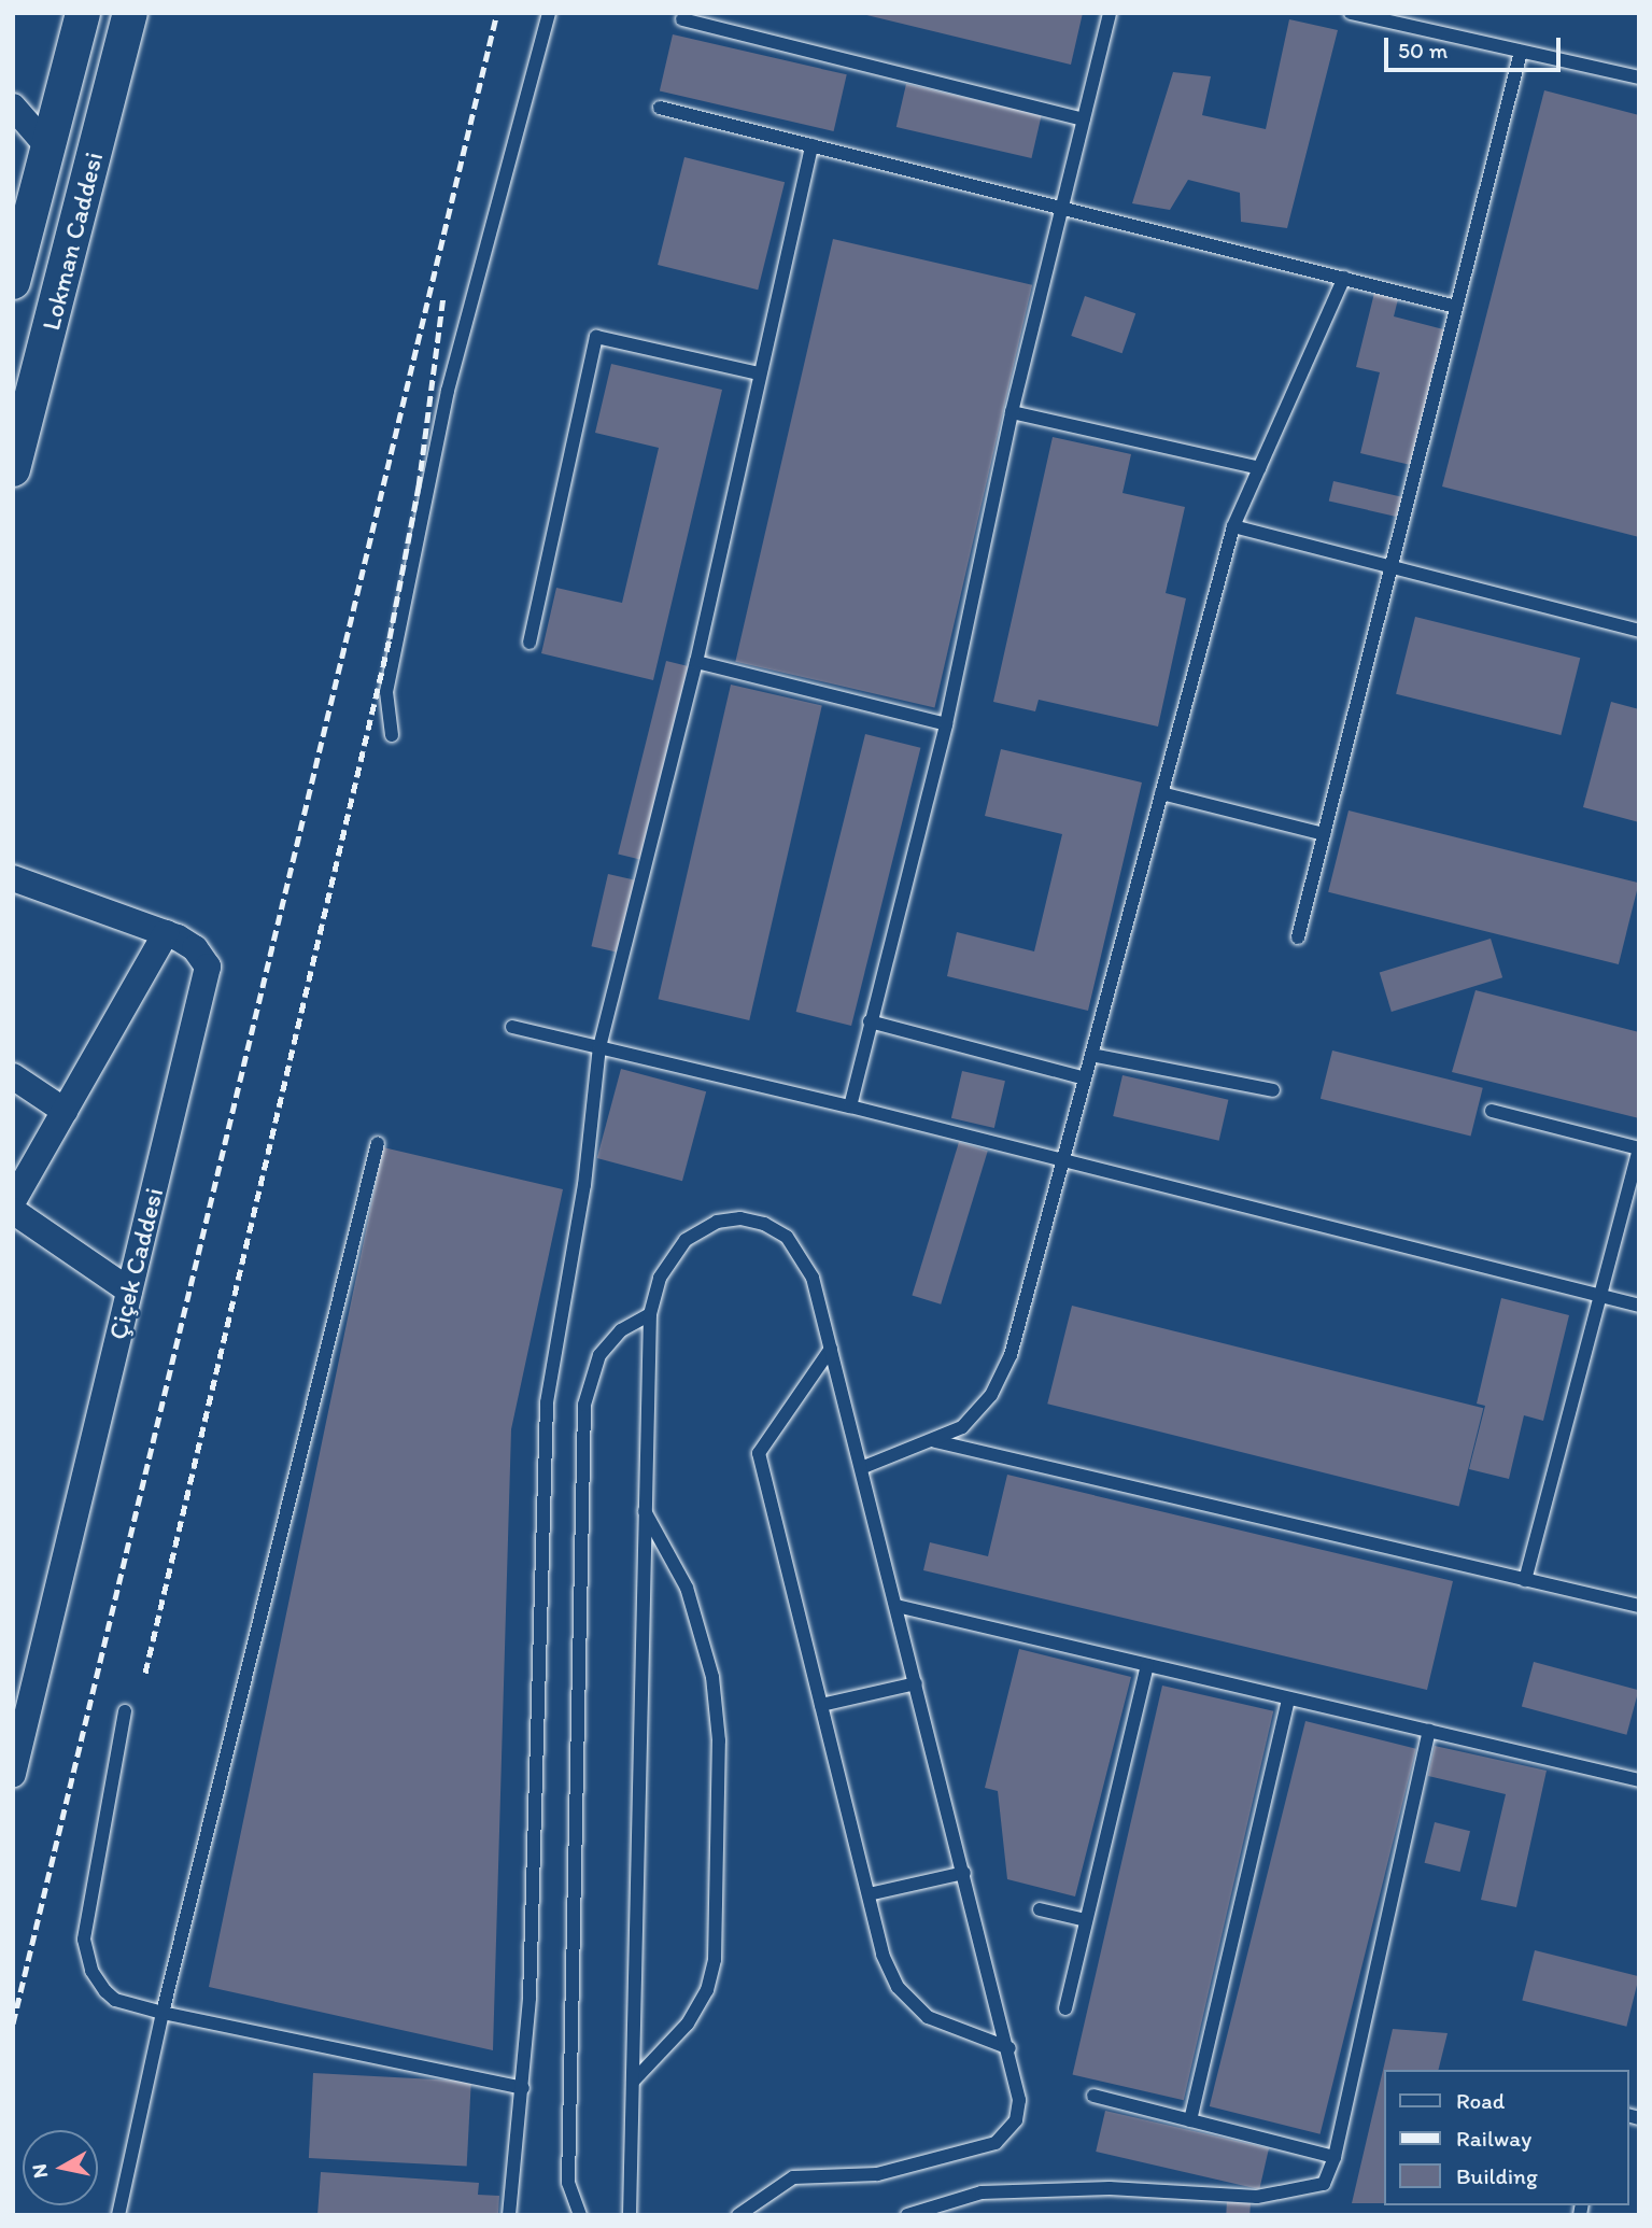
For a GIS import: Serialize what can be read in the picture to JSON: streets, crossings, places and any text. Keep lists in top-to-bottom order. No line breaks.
{"streets":{"street":["Lokman Caddesi","Çiçek Caddesi"]},"legend":["Road","Railway","Building"],"scale_bar":"50 m","north":"left"}
